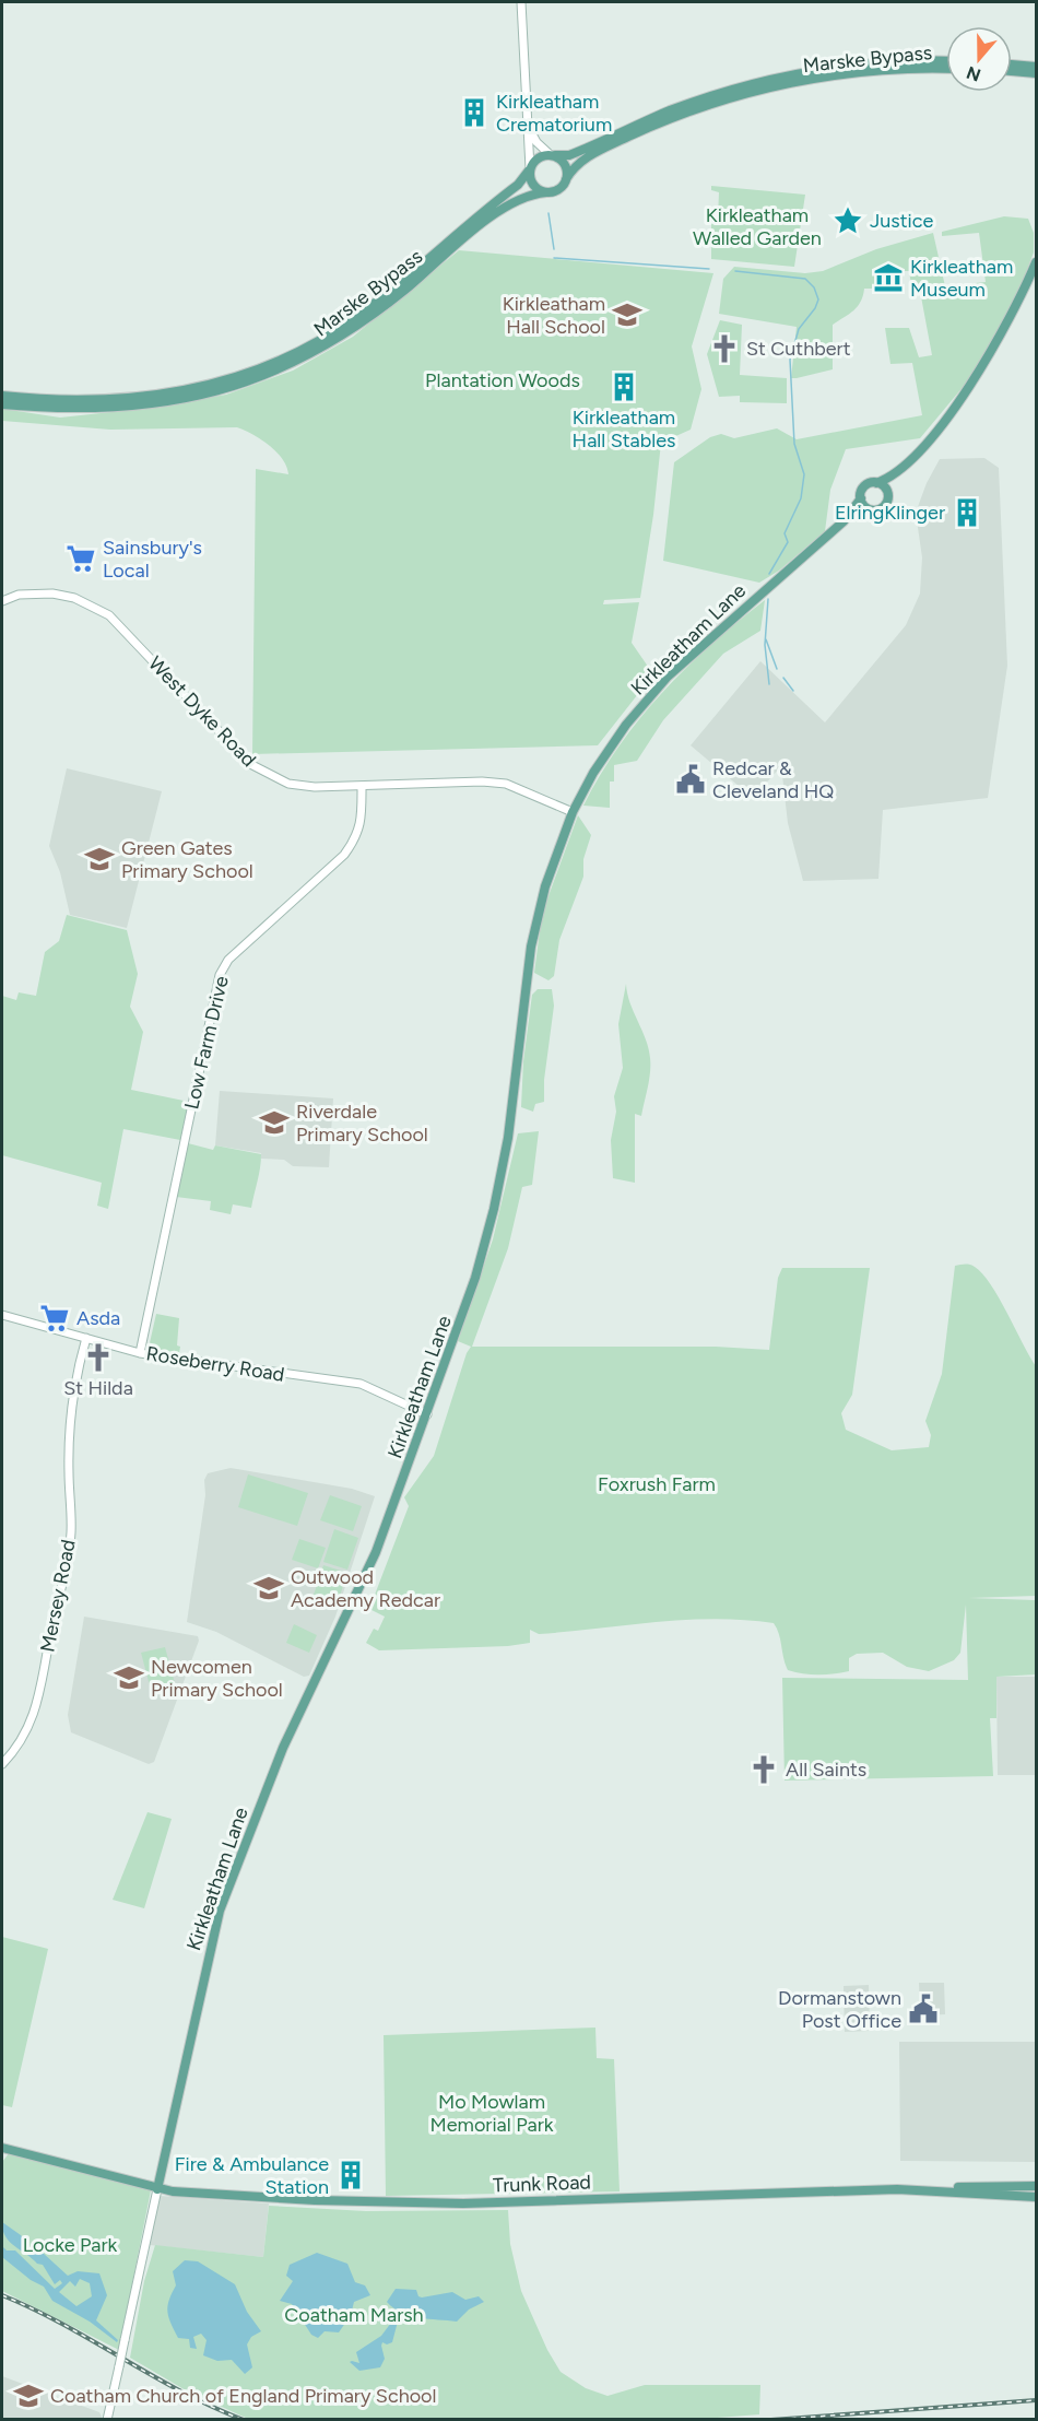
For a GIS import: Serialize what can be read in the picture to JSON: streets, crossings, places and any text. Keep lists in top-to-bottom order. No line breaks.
{"streets":{"main road":["Marske Bypass","Kirkleatham Lane","Trunk Road"],"street":["West Dyke Road","Low Farm Drive","Roseberry Road","Mersey Road"]},"crossings":[["Kirkleatham Lane","West Dyke Road"],["Kirkleatham Lane","Roseberry Road"],["Kirkleatham Lane","Trunk Road"],["West Dyke Road","Low Farm Drive"],["Low Farm Drive","Roseberry Road"],["Roseberry Road","Mersey Road"]],"parks":["Kirkleatham Walled Garden","Plantation Woods","Foxrush Farm","Mo Mowlam Memorial Park","Locke Park","Coatham Marsh"],"places":{"building":["Kirkleatham Crematorium","Kirkleatham Hall Stables","ElringKlinger","Fire & Ambulance Station"],"place":["Justice"],"museum":["Kirkleatham Museum"],"school or university":["Kirkleatham Hall School","Green Gates Primary School","Riverdale Primary School","Outwood Academy Redcar","Newcomen Primary School","Coatham Church of England Primary School"],"church":["St Cuthbert","St Hilda","All Saints"],"supermarket":["Sainsbury's Local","Asda"],"public building":["Redcar & Cleveland HQ","Dormanstown Post Office"]},"north":"bottom"}
